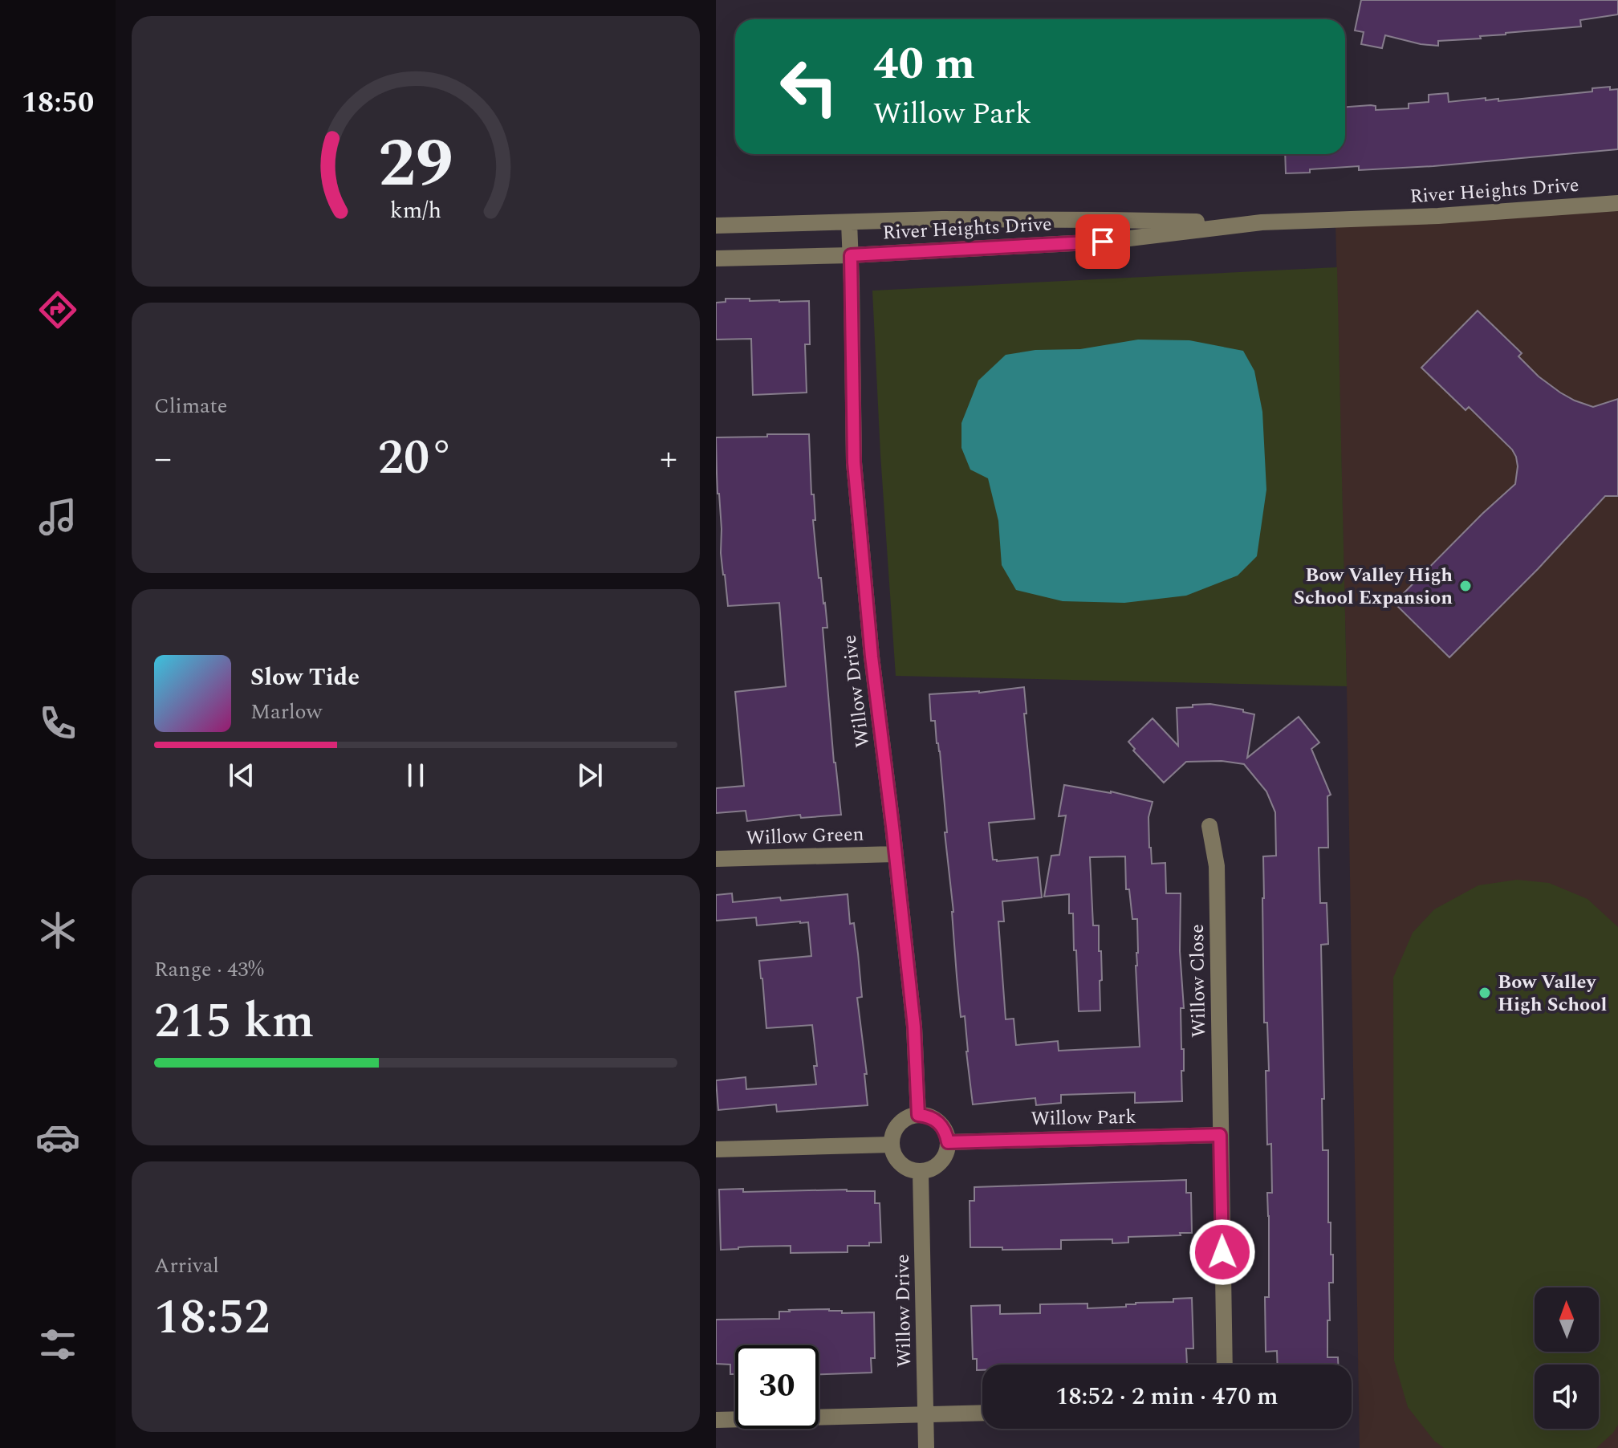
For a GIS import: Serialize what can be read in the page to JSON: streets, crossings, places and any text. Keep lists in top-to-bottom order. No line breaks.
{"streets":{"street":["River Heights Drive","Willow Drive","Willow Green","Willow Close","Willow Park"]},"crossings":[["River Heights Drive","Willow Drive"],["Willow Drive","Willow Green"],["Willow Drive","Willow Park"],["Willow Close","Willow Park"]],"places":["Bow Valley High School Expansion","Bow Valley High School"],"north":"top","page":{"tabs":"18:50","turn":["40 m","Willow Park"],"tile":["Climate",["Range · 43%","215 km"],["Arrival","18:52"]],"heat":["−","20°","+"],"song":["Slow Tide","Marlow"],"limit":"30","trip":"18:52 · 2 min · 470 m","gauge":["29","km/h"]}}
